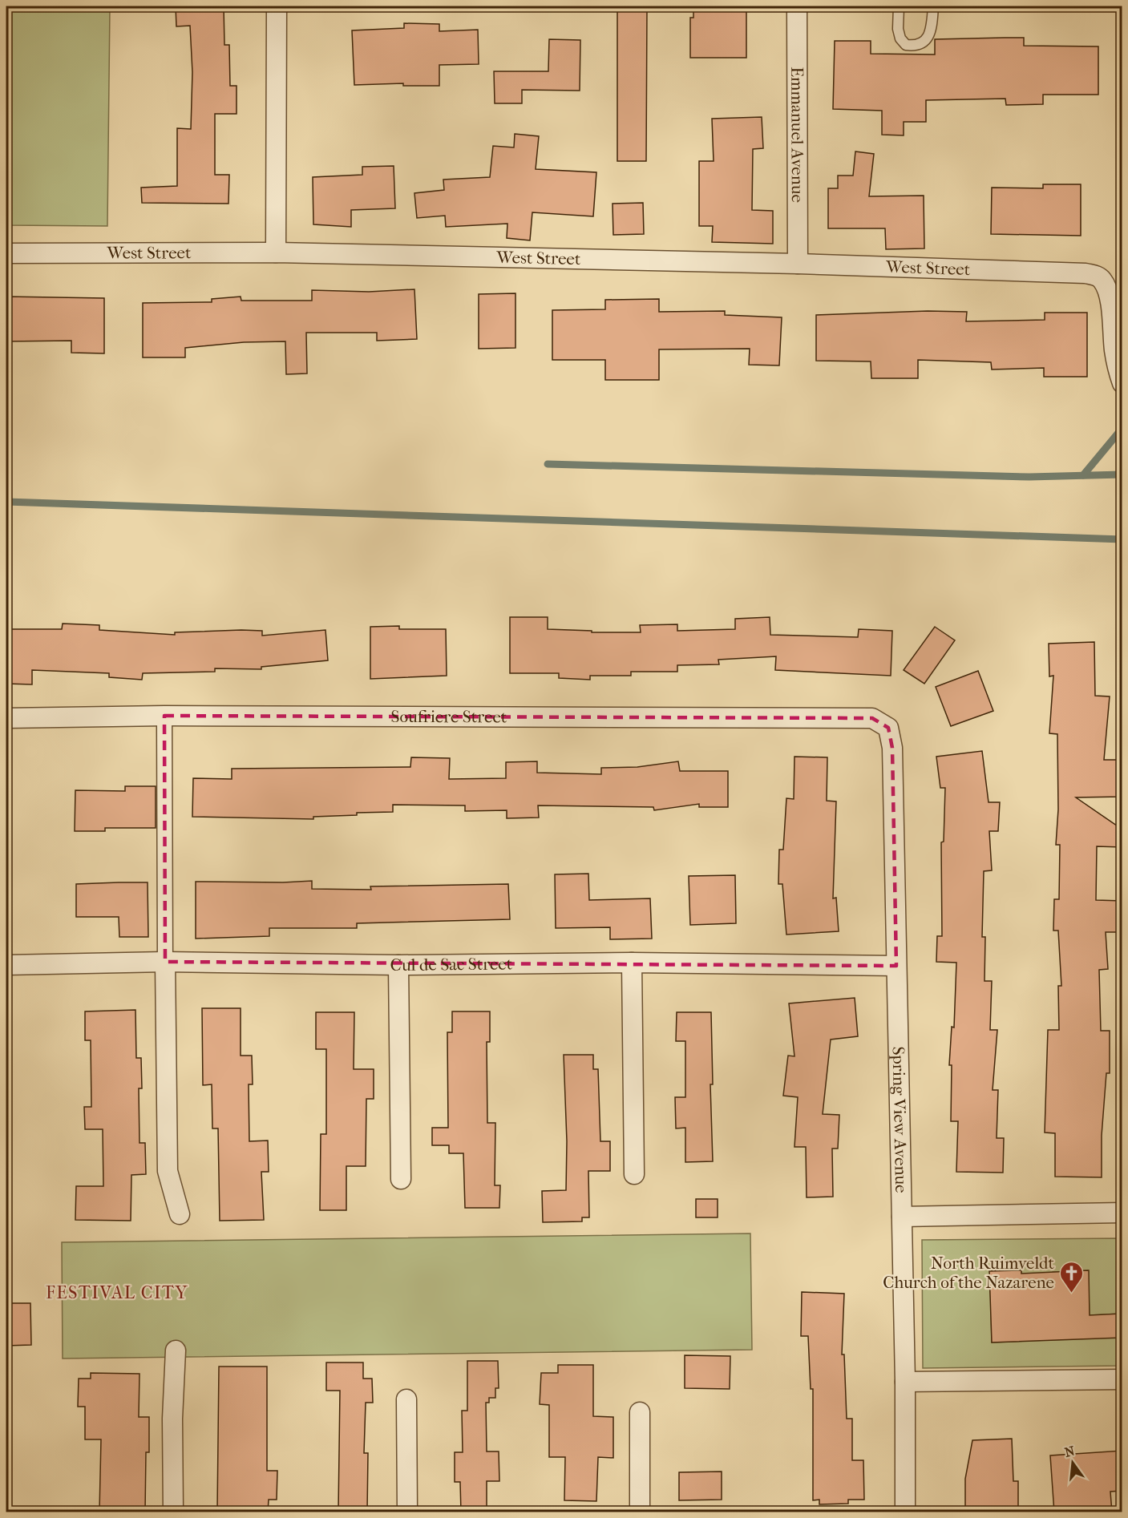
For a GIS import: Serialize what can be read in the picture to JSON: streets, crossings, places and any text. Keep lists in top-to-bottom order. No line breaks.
{"streets":{"street":["Emmanuel Avenue","West Street","Soufriere Street","Cul de Sac Street","Spring View Avenue"]},"crossings":[["Emmanuel Avenue","West Street"],["Soufriere Street","Spring View Avenue"],["Cul de Sac Street","Spring View Avenue"]],"districts":["FESTIVAL CITY"],"places":{"church":["North Ruimveldt Church of the Nazarene"]},"north":"top"}
